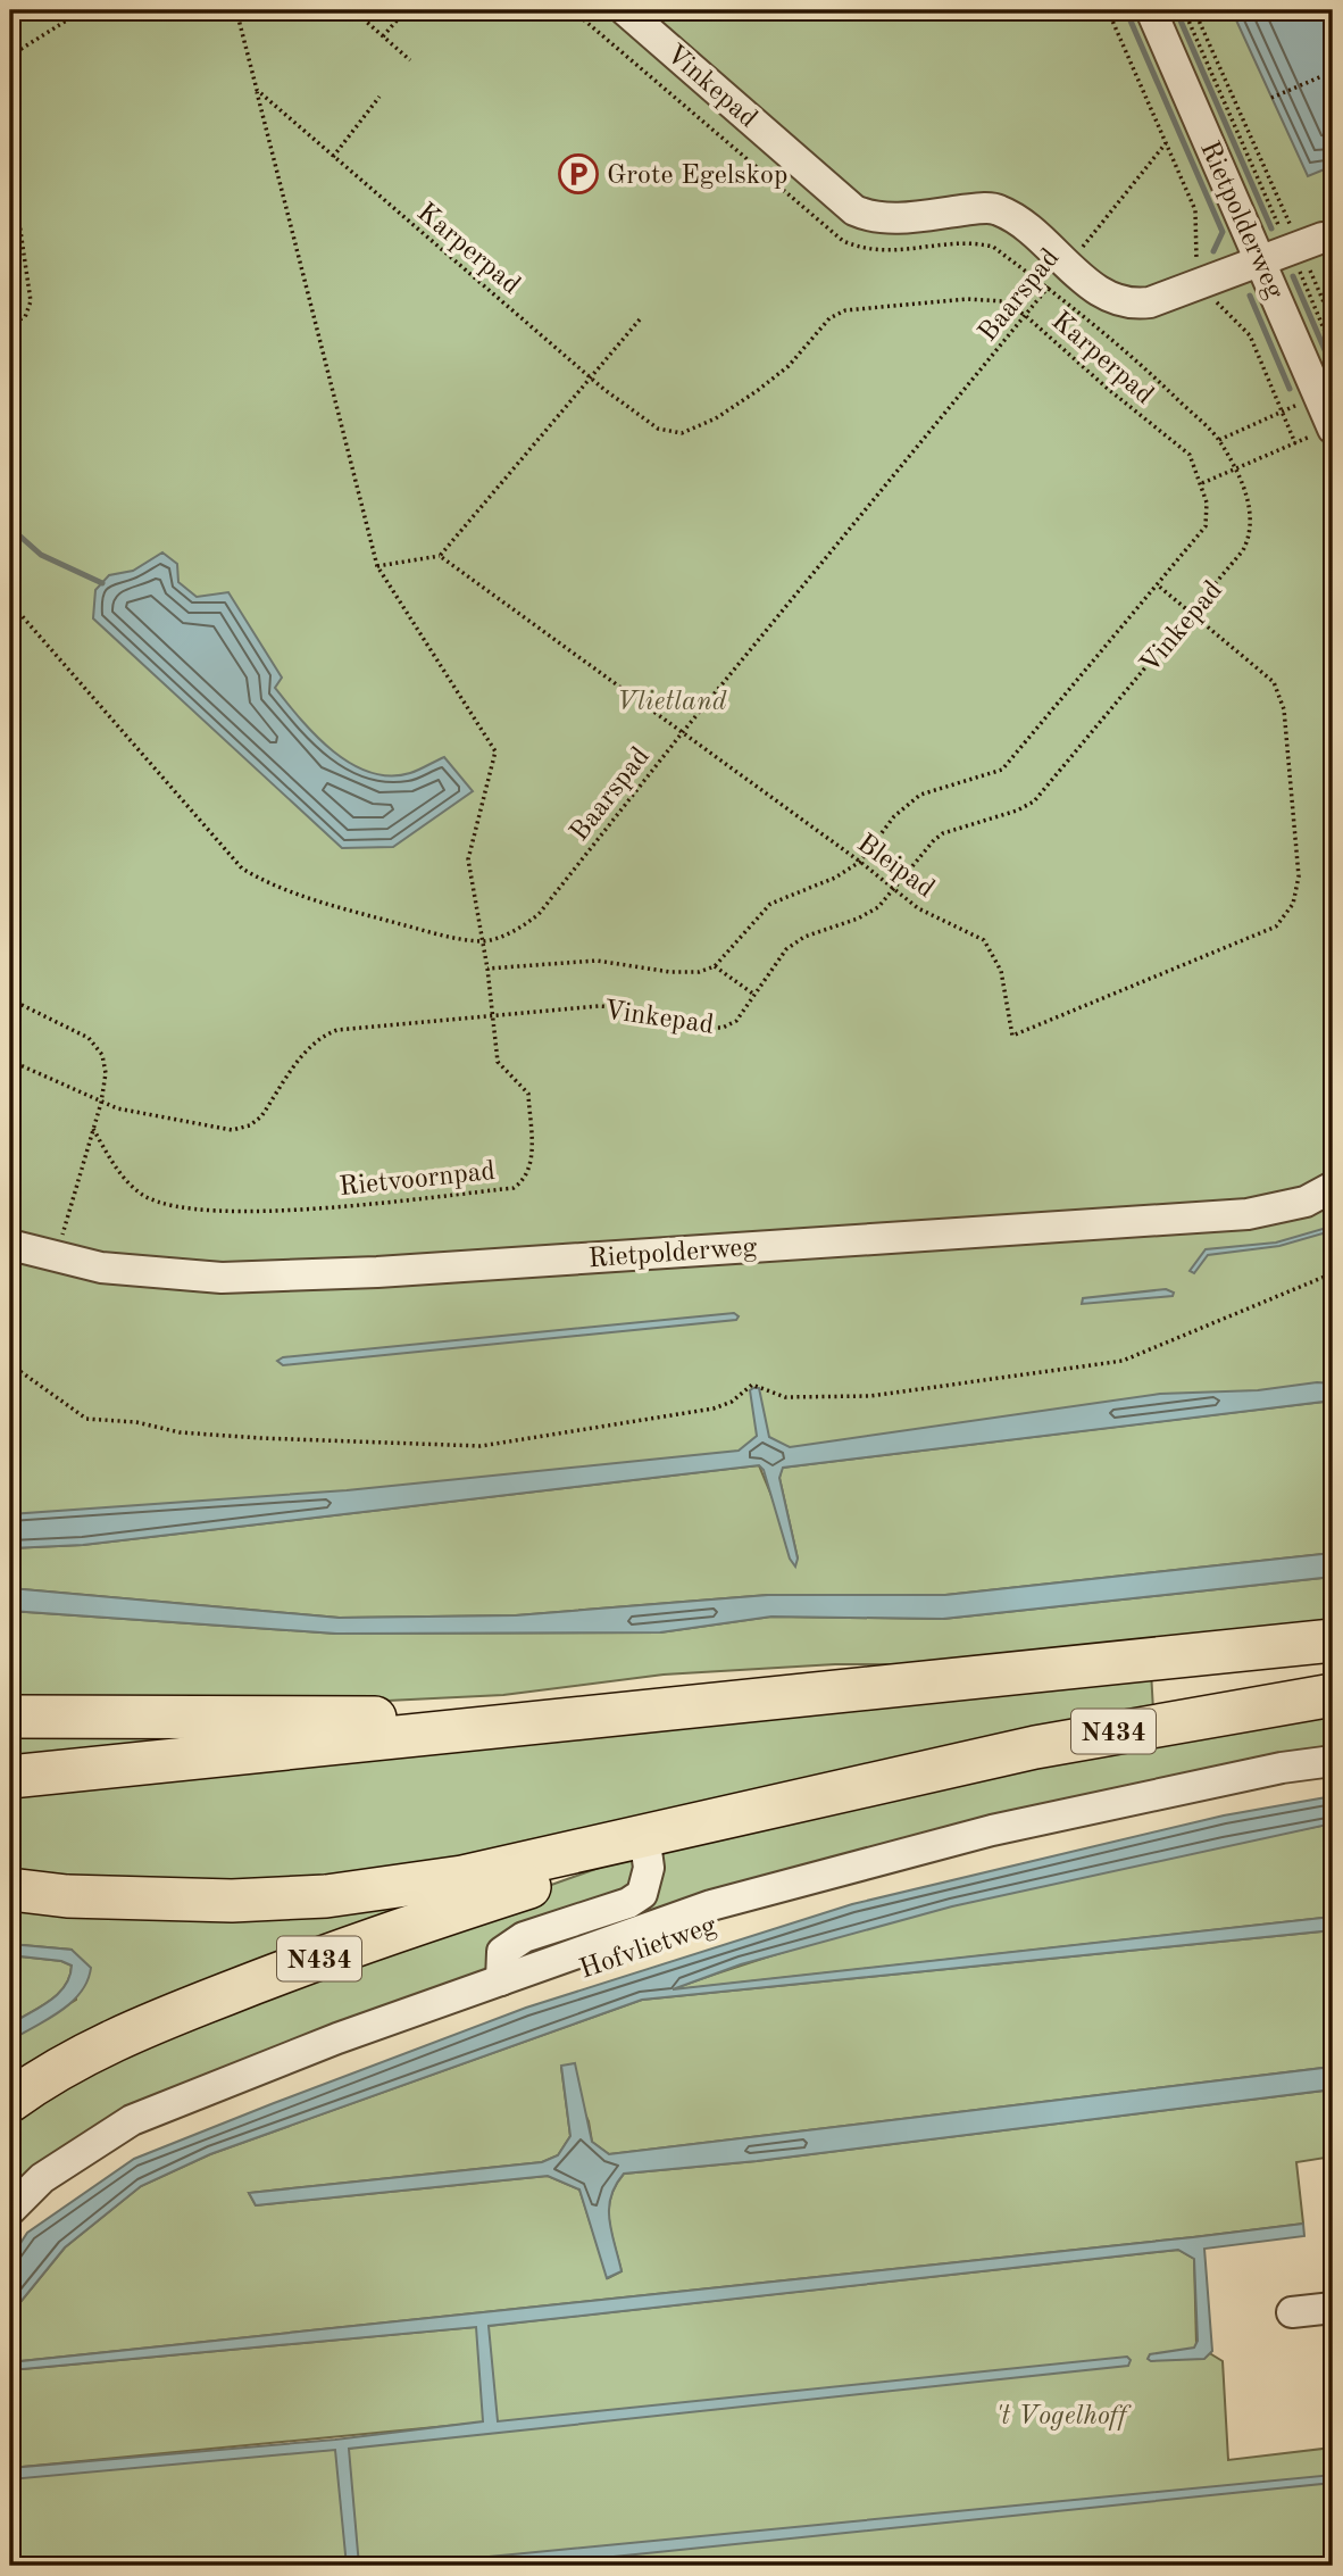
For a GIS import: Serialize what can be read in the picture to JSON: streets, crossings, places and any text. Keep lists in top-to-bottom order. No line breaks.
{"streets":{"highway":["N434"],"street":["Vinkepad","Rietpolderweg","Hofvlietweg"],"path":["Karperpad","Baarspad","Bleipad","Rietvoornpad"]},"crossings":[["Vinkepad","Rietpolderweg"],["Vinkepad","Baarspad"],["Vinkepad","Bleipad"],["Vinkepad","Rietvoornpad"],["Karperpad","Baarspad"],["Karperpad","Bleipad"],["Karperpad","Rietvoornpad"],["Baarspad","Bleipad"],["Baarspad","Rietvoornpad"]],"parks":["Vlietland","'t Vogelhoff"],"places":{"parking":["Grote Egelskop"]}}
